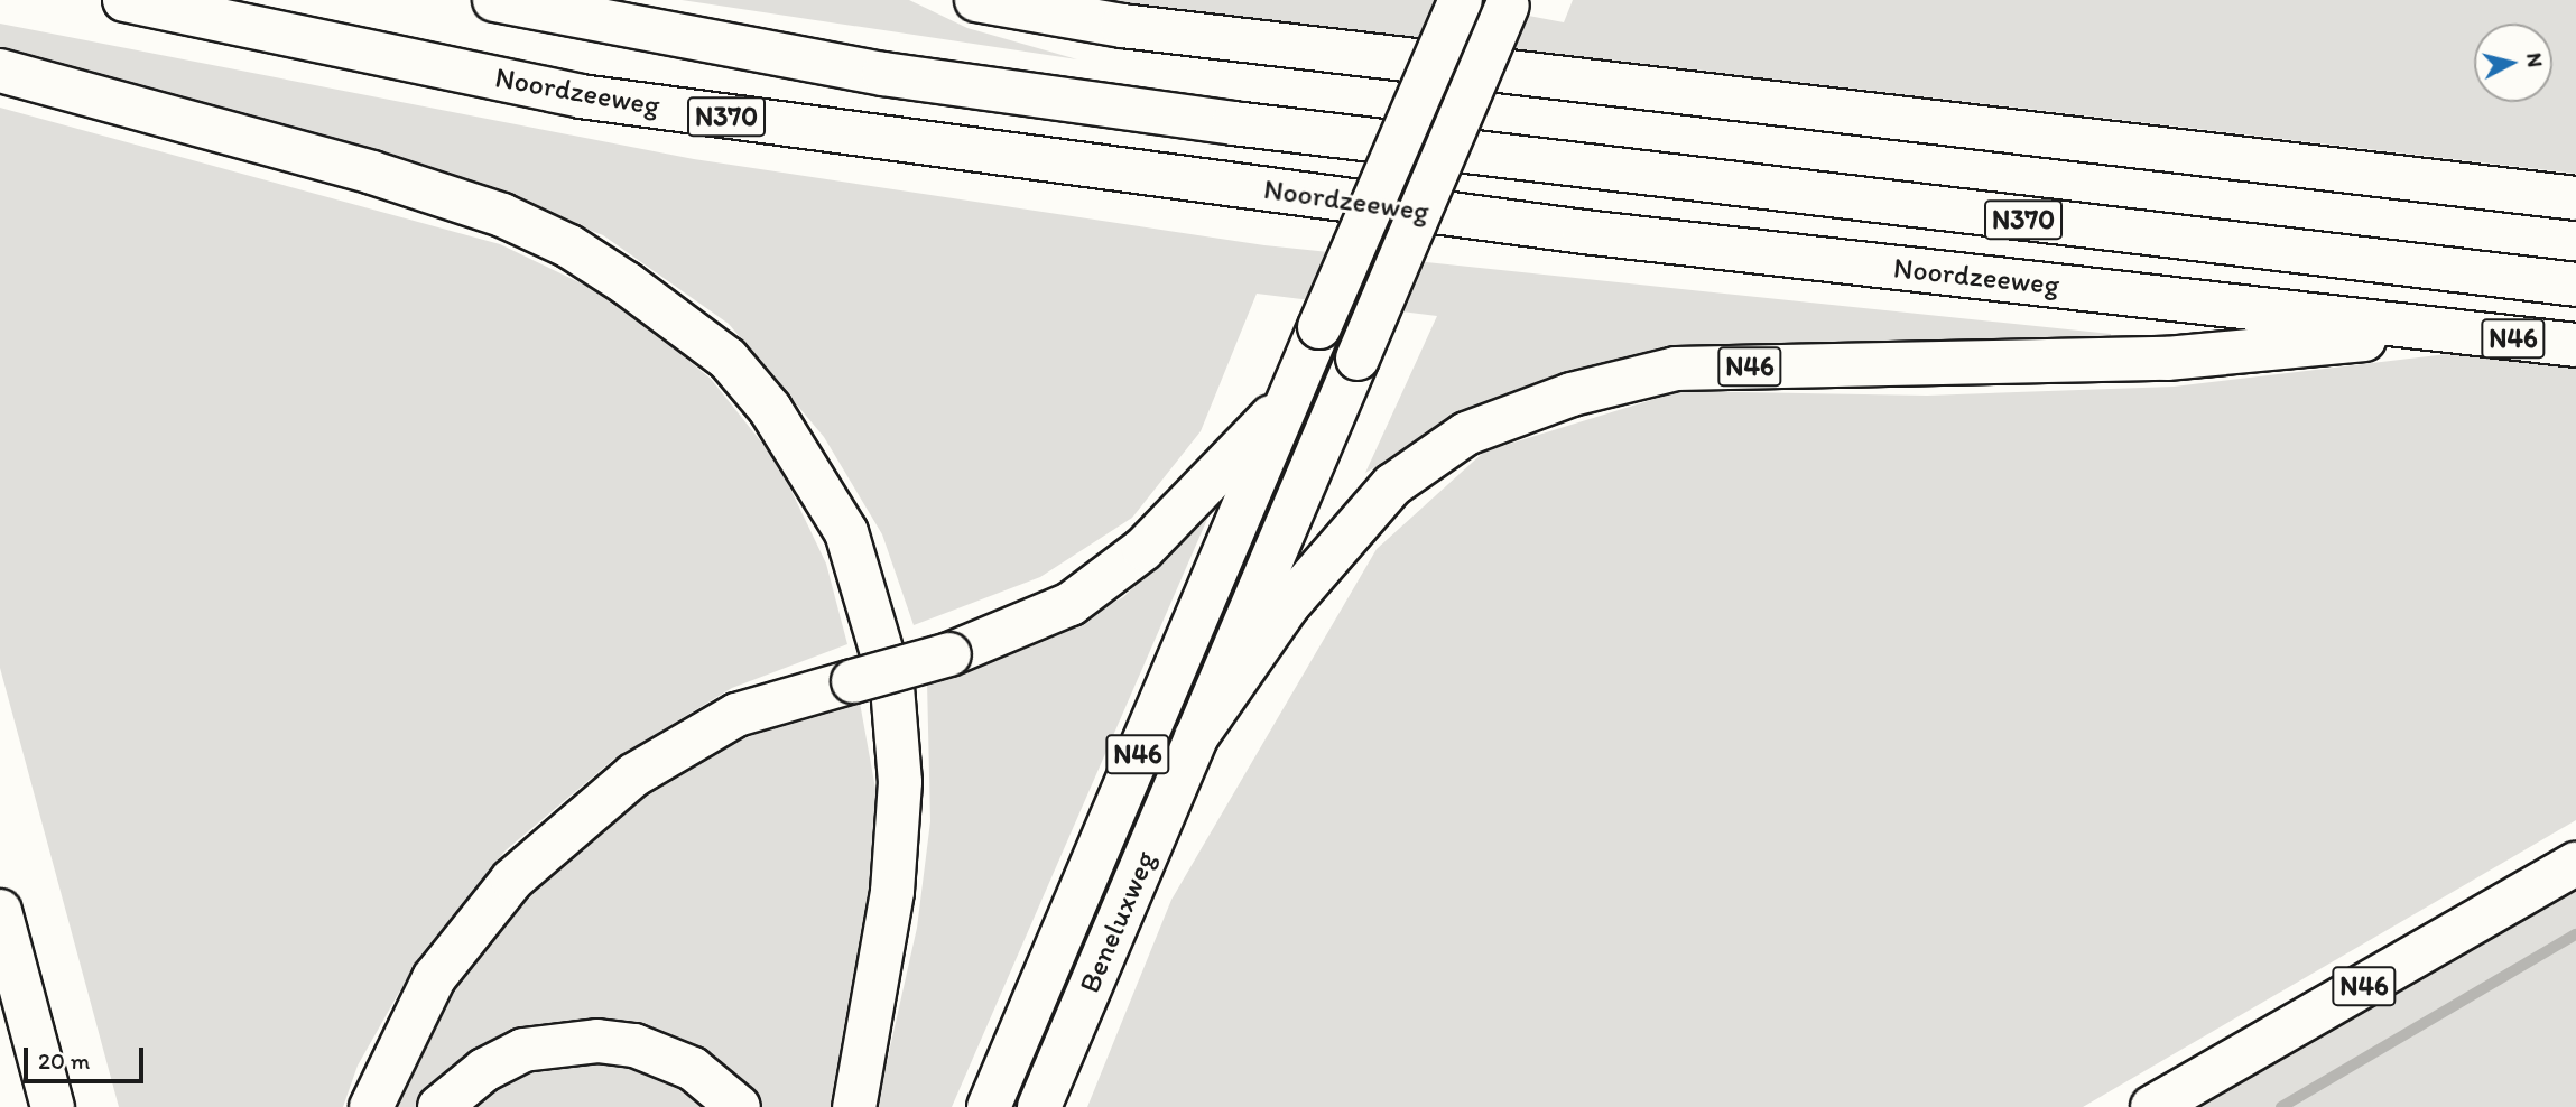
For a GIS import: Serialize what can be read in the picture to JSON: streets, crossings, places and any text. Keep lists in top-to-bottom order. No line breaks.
{"streets":{"main road":["Noordzeeweg","N370","N46","Beneluxweg"]},"crossings":[["Noordzeeweg","N46"],["N46","Beneluxweg"]],"scale_bar":"20 m","north":"right"}
